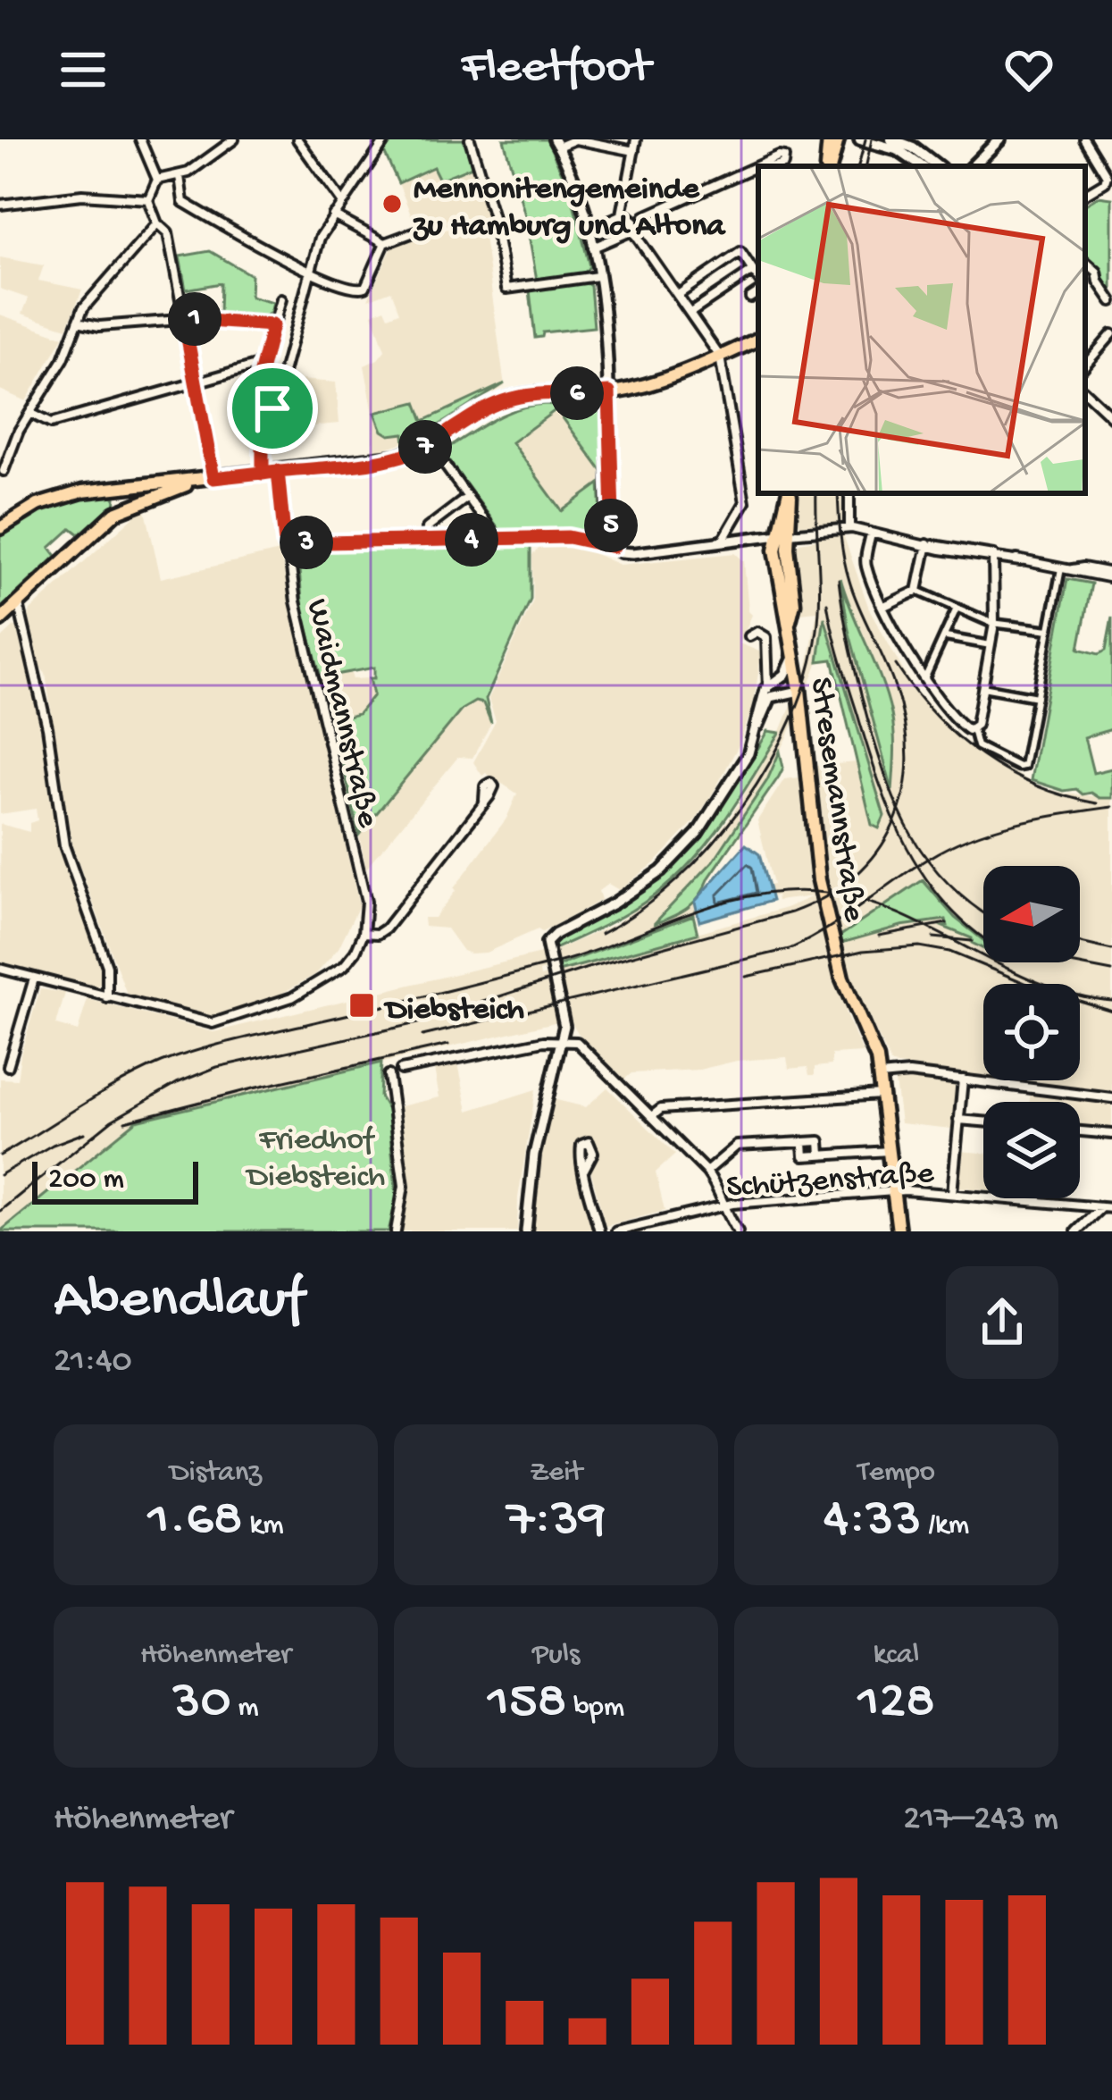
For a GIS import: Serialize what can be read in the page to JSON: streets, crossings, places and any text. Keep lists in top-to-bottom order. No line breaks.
{"streets":{"main road":["Stresemannstraße"],"street":["Waidmannstraße","Schützenstraße"]},"crossings":[["Stresemannstraße","Schützenstraße"]],"parks":["Friedhof Diebsteich"],"places":{"other":["Mennonitengemeinde zu Hamburg und Altona"],"transit":["Diebsteich"]},"scale_bar":"200 m","north":"left","page":{"header":"Fleetfoot","pins":["1","6","7","5","4","3"],"scale":"200 m","heading":["Abendlauf","21:40"],"stats":[["Distanz","1.68 km"],["Zeit","7:39"],["Tempo","4:33 /km"],["Höhenmeter","30 m"],["Puls","158 bpm"],["kcal","128"]],"chart":["Höhenmeter","217–243 m"]}}
